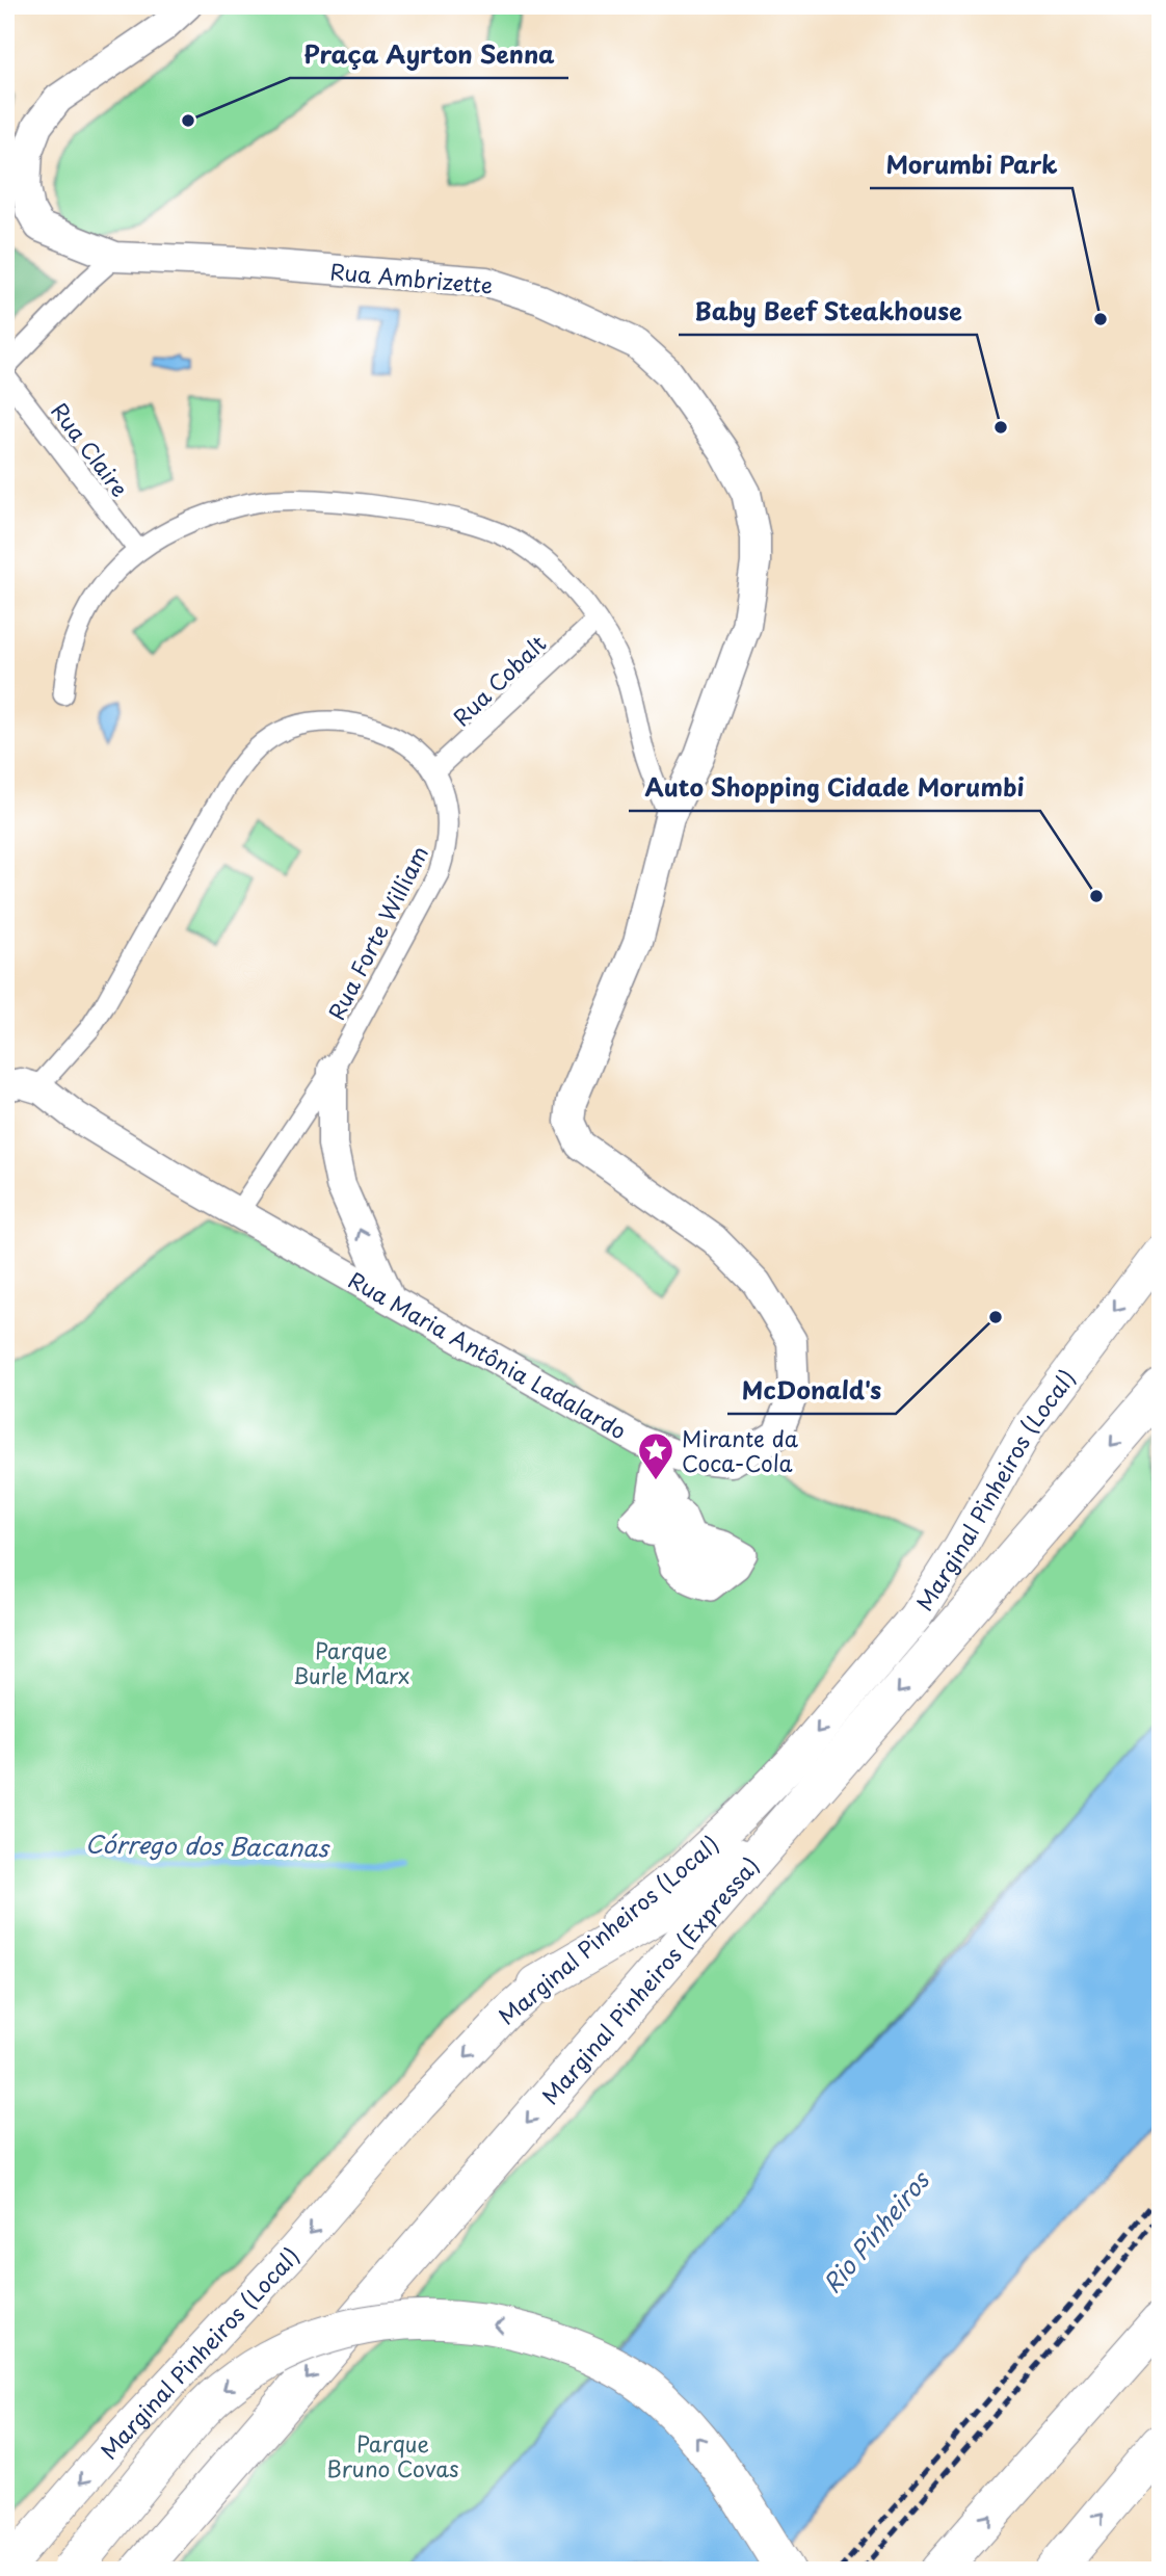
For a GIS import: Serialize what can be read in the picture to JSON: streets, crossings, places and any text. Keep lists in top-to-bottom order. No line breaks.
{"streets":{"highway":["Marginal Pinheiros (Expressa)"],"main road":["Marginal Pinheiros (Local)"],"street":["Rua Ambrizette","Rua Claire","Rua Cobalt","Rua Forte William","Rua Maria Antônia Ladalardo"]},"crossings":[["Rua Ambrizette","Rua Maria Antônia Ladalardo"],["Rua Cobalt","Rua Forte William"],["Rua Forte William","Rua Maria Antônia Ladalardo"]],"one_way":["Marginal Pinheiros (Local)","Marginal Pinheiros (Expressa)"],"water":["Córrego dos Bacanas","Rio Pinheiros"],"parks":["Parque Burle Marx","Parque Bruno Covas"],"places":{"other":["Praça Ayrton Senna","Morumbi Park","Baby Beef Steakhouse","Auto Shopping Cidade Morumbi","McDonald's"],"place":["Mirante da Coca-Cola"]}}
